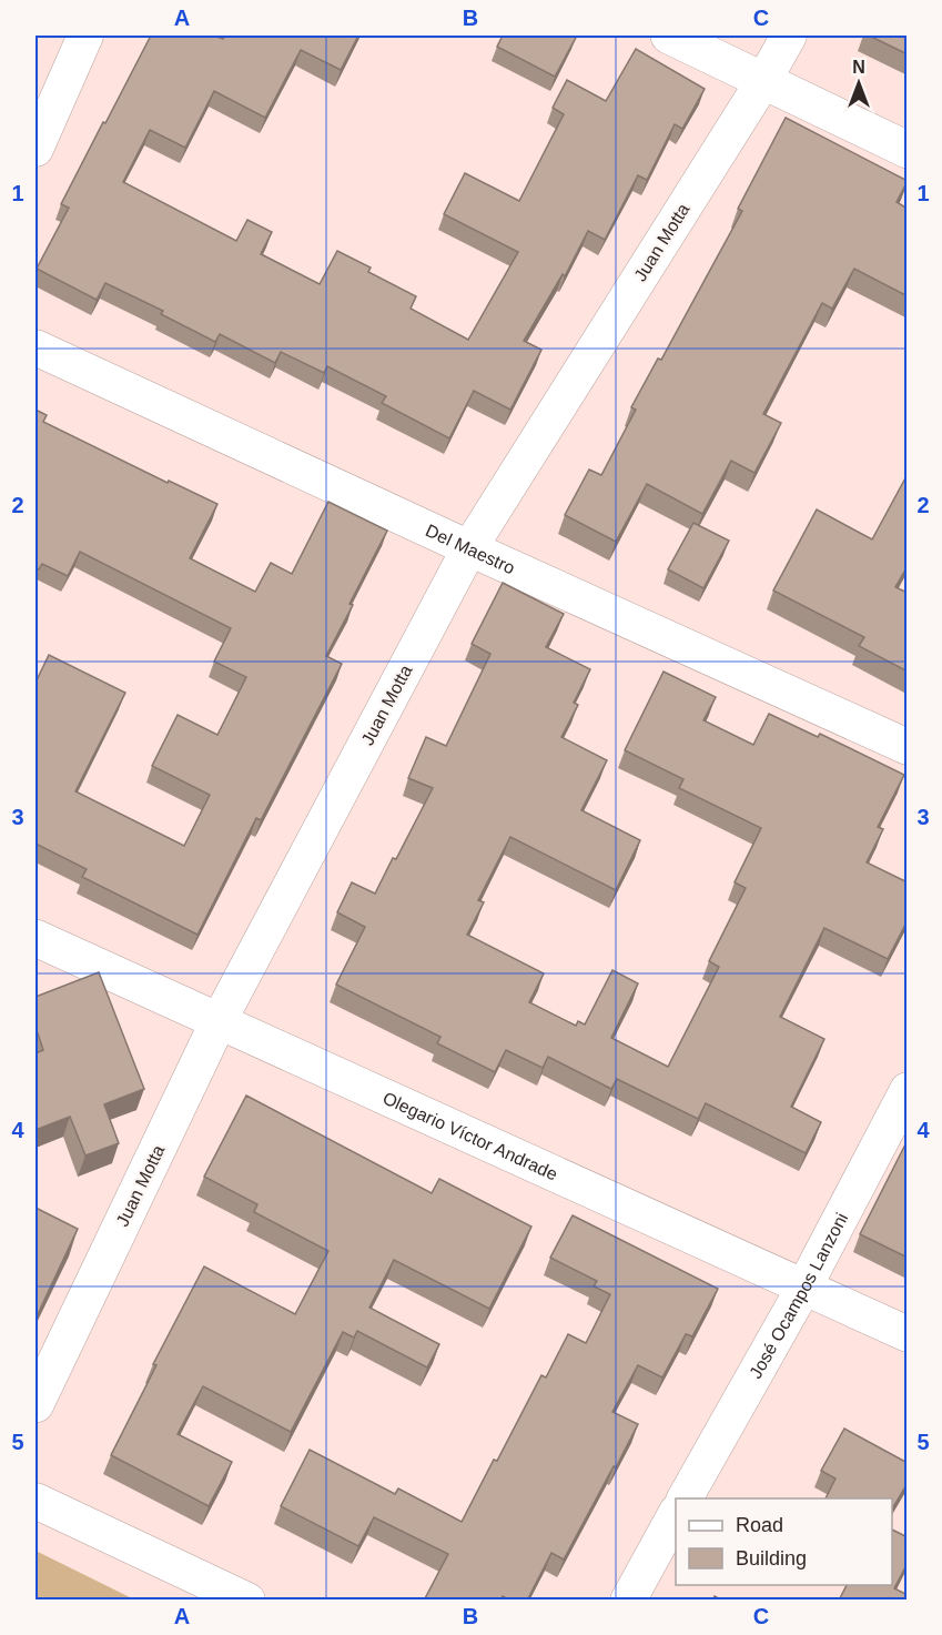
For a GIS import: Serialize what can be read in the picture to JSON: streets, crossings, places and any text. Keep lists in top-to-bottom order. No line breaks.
{"streets":{"street":["Juan Motta","Del Maestro","Olegario Víctor Andrade","José Ocampos Lanzoni"]},"crossings":[["Juan Motta","Del Maestro"],["Juan Motta","Olegario Víctor Andrade"],["Olegario Víctor Andrade","José Ocampos Lanzoni"]],"legend":["Road","Building"],"north":"top","grid":{"columns":["A","B","C"],"rows":["1","2","3","4","5"]}}
